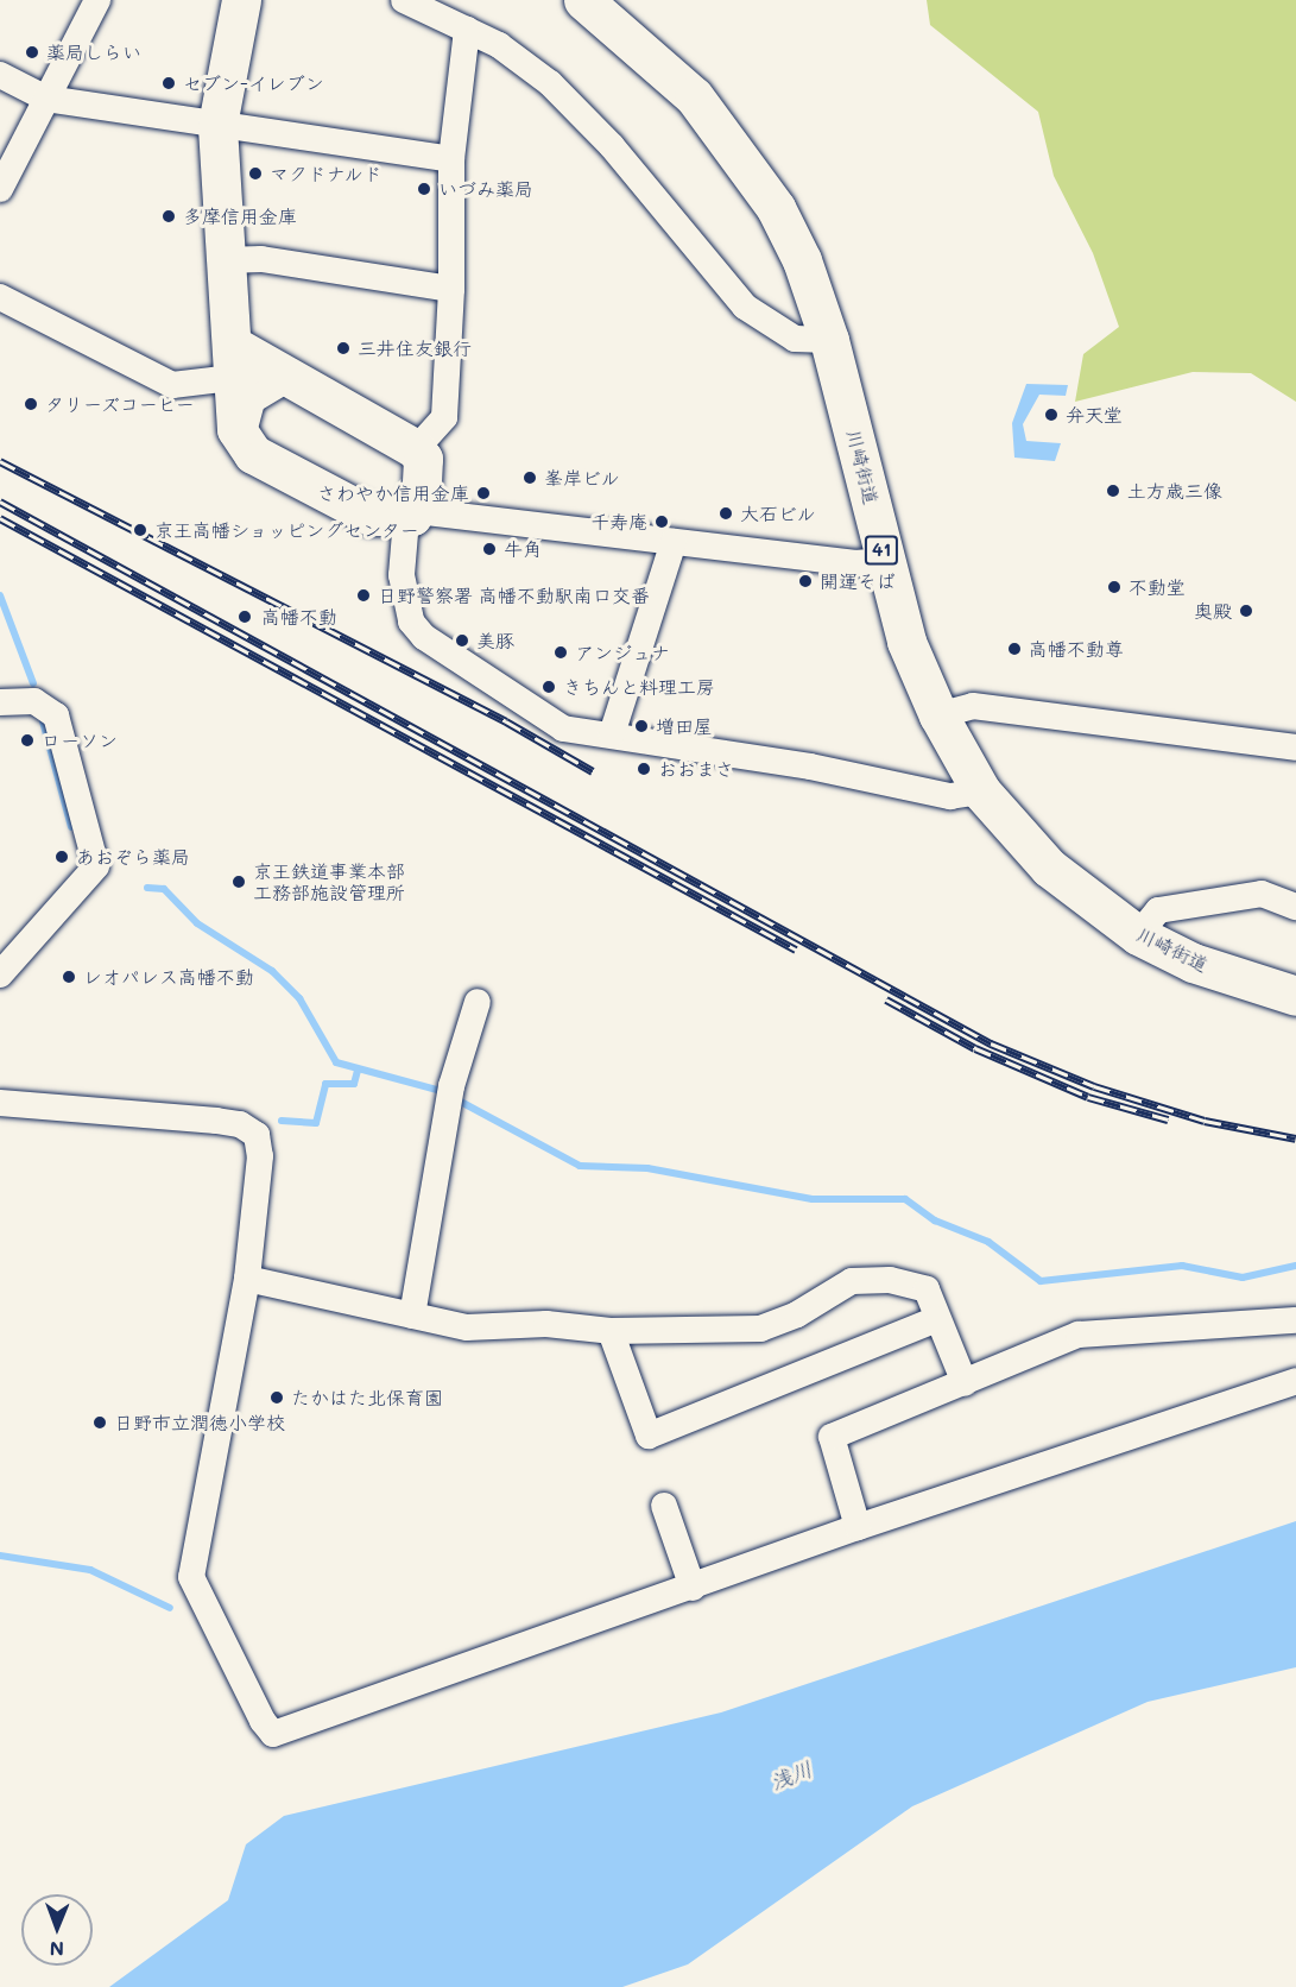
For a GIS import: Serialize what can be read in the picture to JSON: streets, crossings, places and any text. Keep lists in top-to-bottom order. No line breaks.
{"streets":{"main road":["川崎街道","41"]},"water":["浅川"],"places":["薬局しらい","セブン-イレブン","マクドナルド","いづみ薬局","多摩信用金庫","三井住友銀行","タリーズコーヒー","弁天堂","峯岸ビル","土方歳三像","さわやか信用金庫","大石ビル","千寿庵","京王高幡ショッピングセンター","牛角","開運そば","不動堂","日野警察署 高幡不動駅南口交番","奥殿","高幡不動","美豚","高幡不動尊","アンジュナ","きちんと料理工房","増田屋","ローソン","おおまさ","あおぞら薬局","京王鉄道事業本部 工務部施設管理所","レオパレス高幡不動","たかはた北保育園","日野市立潤徳小学校"],"north":"bottom"}
